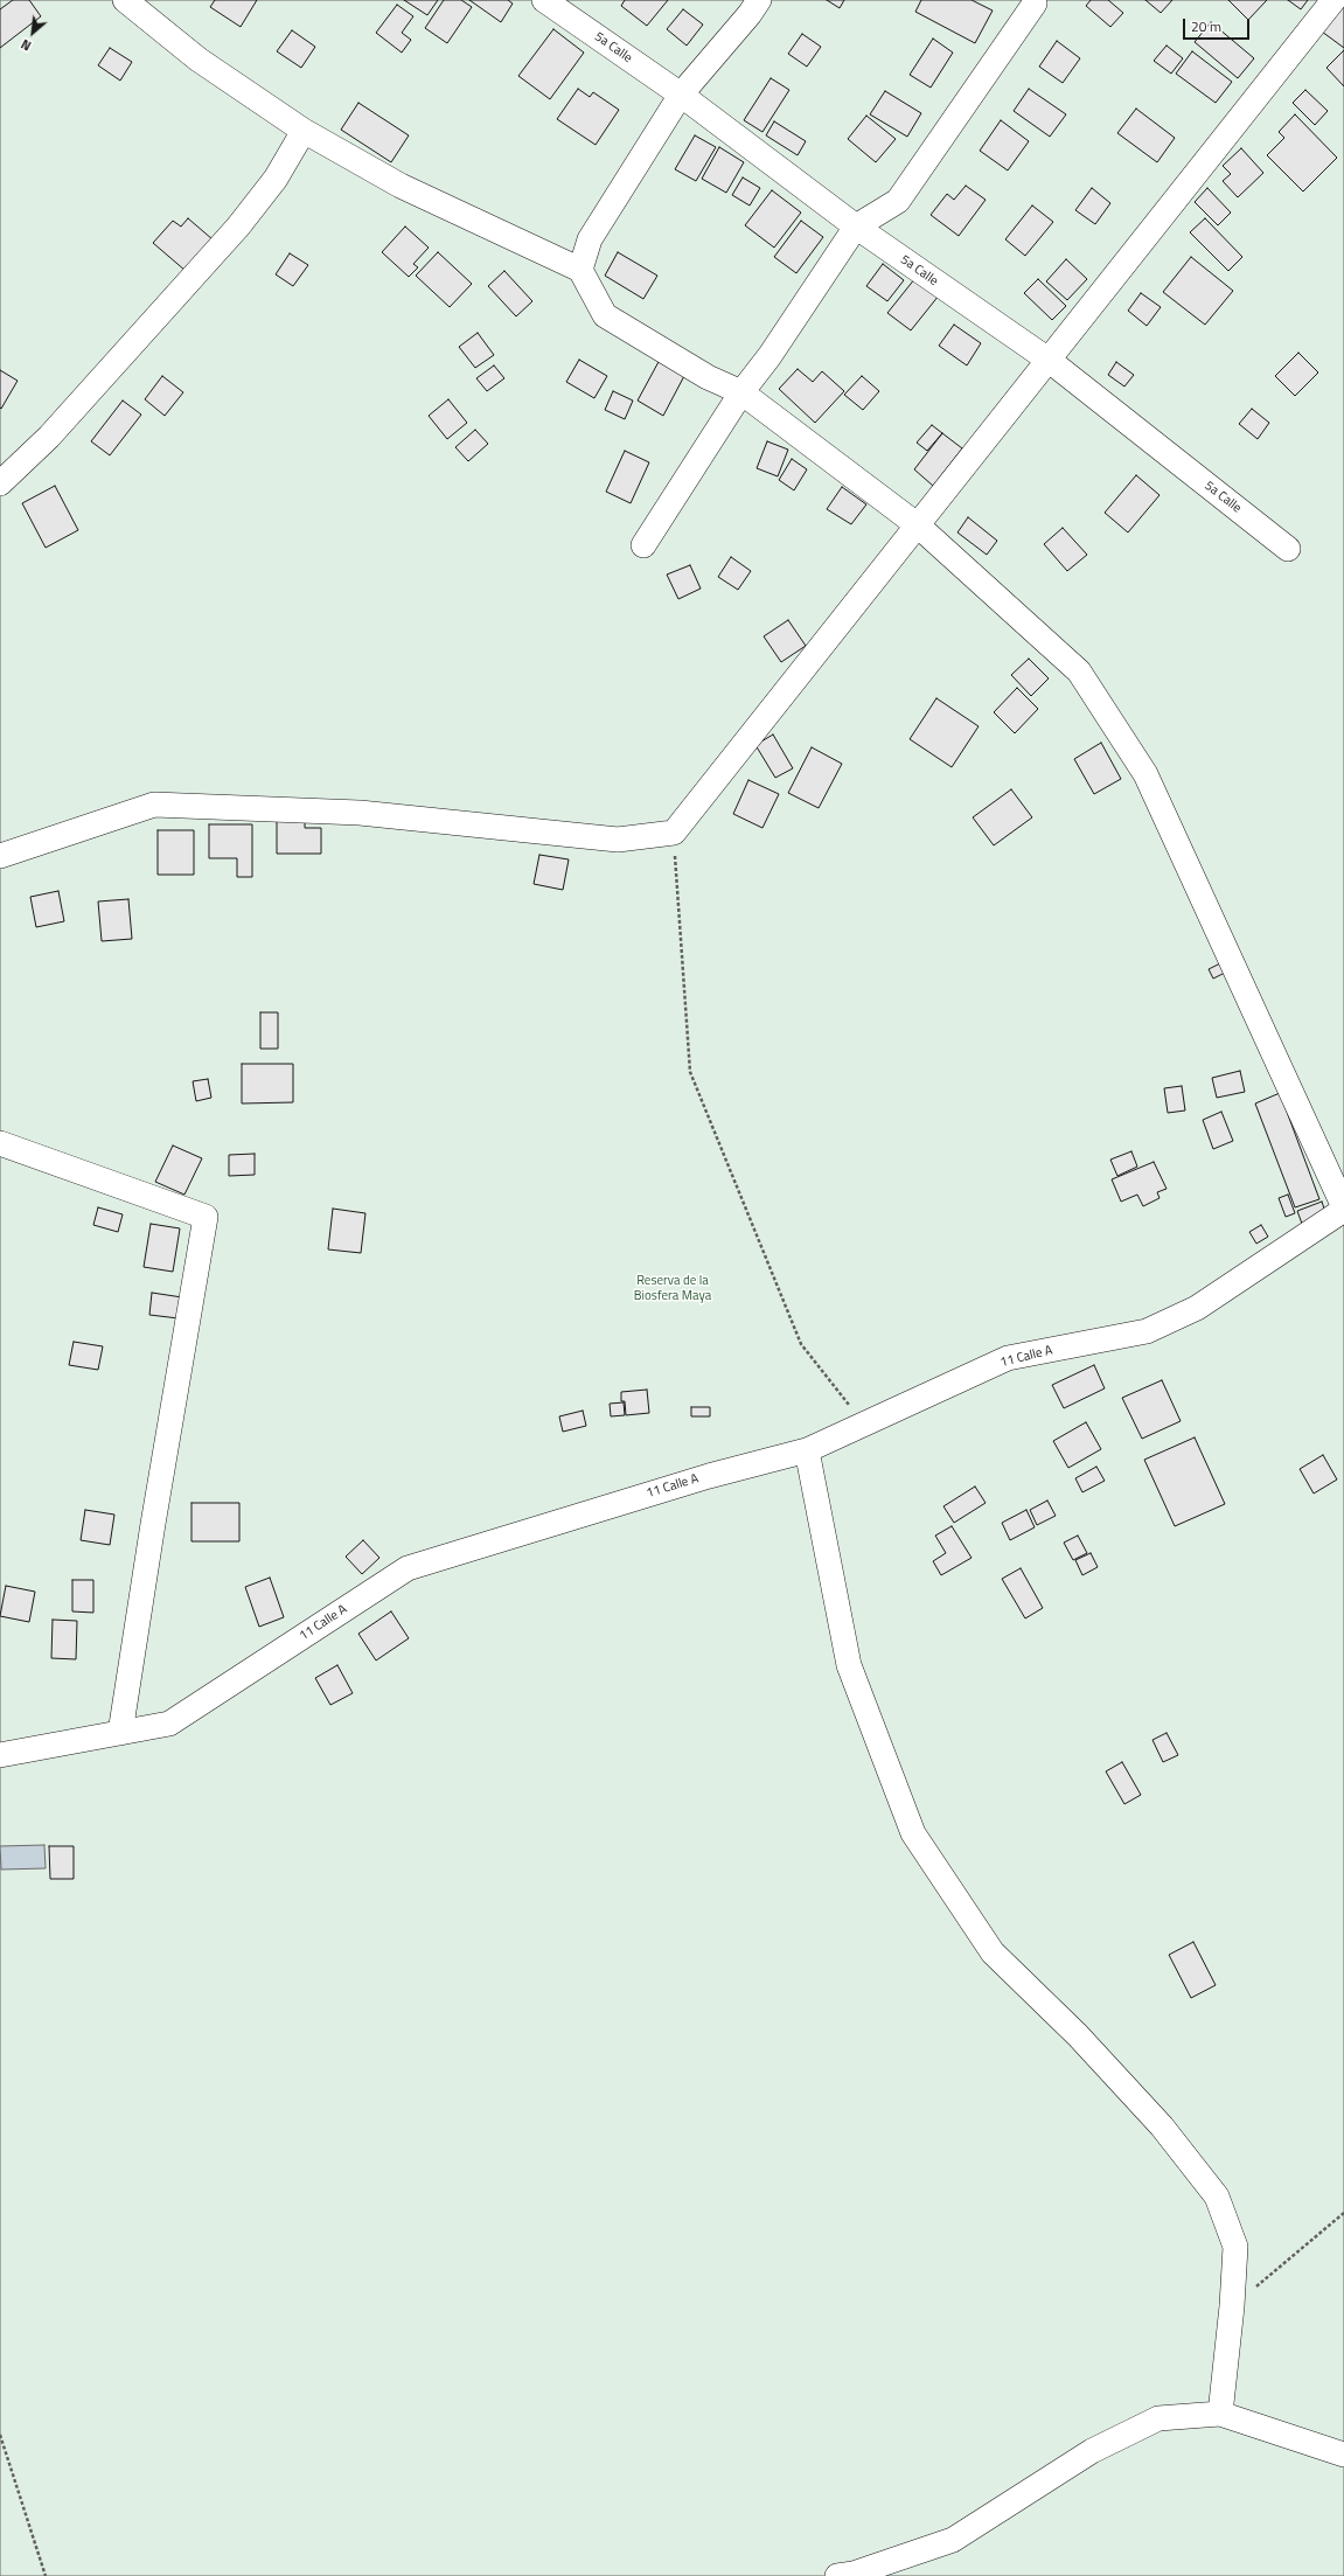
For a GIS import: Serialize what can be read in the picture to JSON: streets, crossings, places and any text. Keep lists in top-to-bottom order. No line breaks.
{"streets":{"street":["5a Calle","11 Calle A"]},"parks":["Reserva de la Biosfera Maya"],"scale_bar":"20 m","north":"bottom left"}
